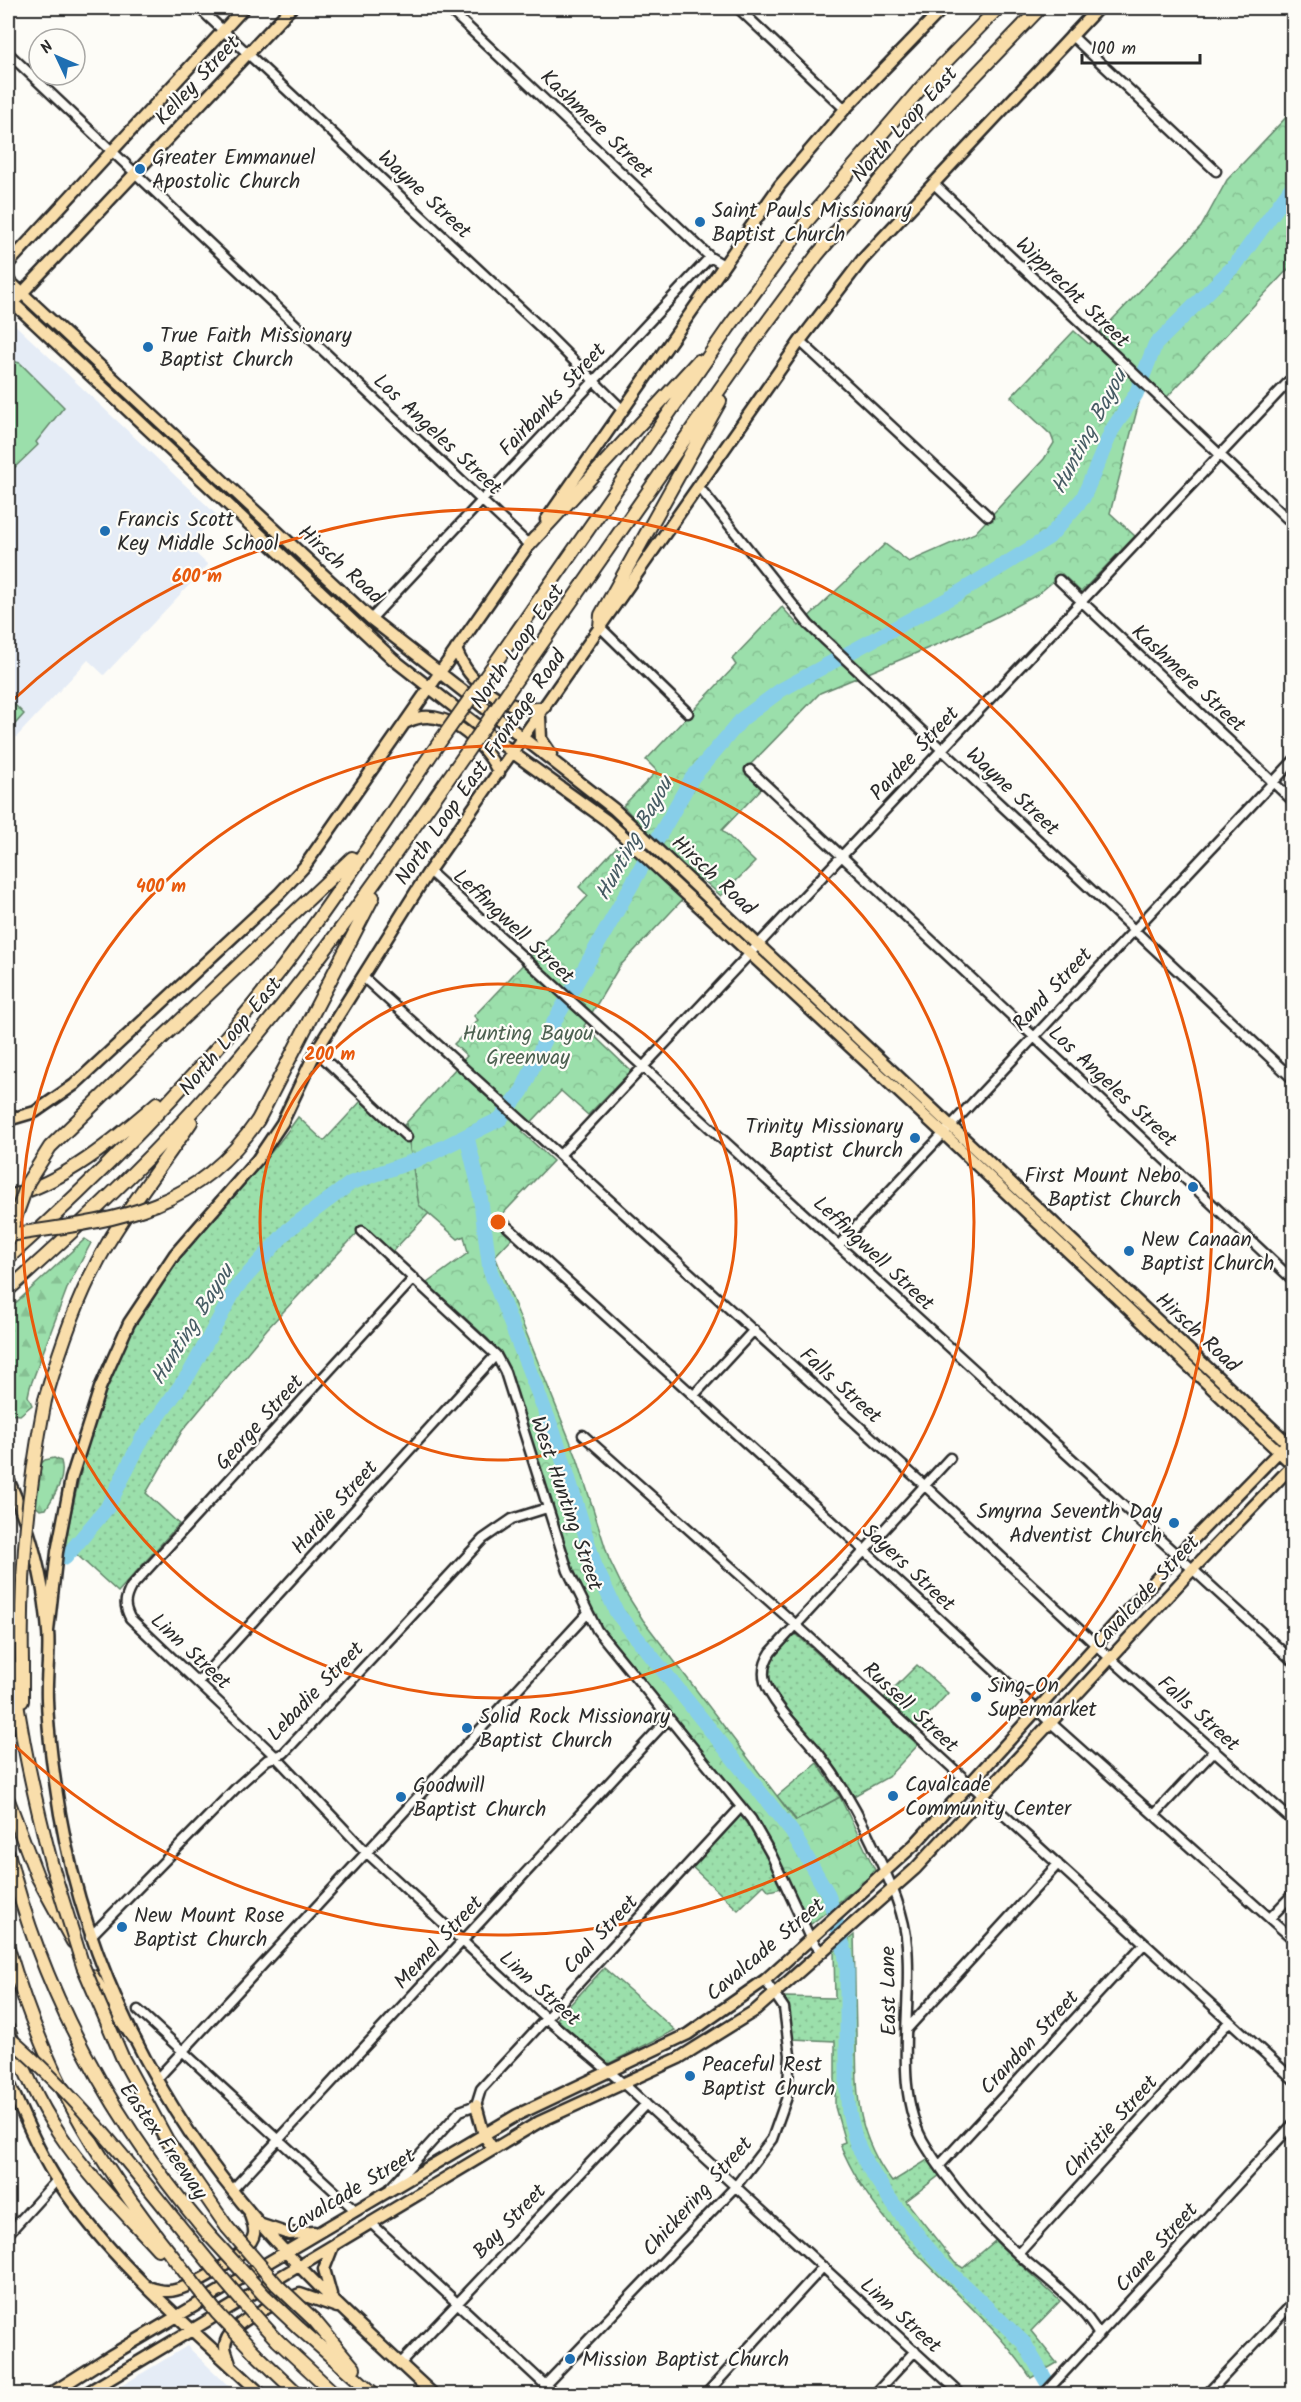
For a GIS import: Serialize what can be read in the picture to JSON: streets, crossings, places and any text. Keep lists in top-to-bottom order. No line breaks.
{"streets":{"highway":["North Loop East","Eastex Freeway"],"main road":["Kelley Street","Hirsch Road","North Loop East Frontage Road","Cavalcade Street"],"street":["Kashmere Street","Wayne Street","Wipprecht Street","Fairbanks Street","Los Angeles Street","Pardee Street","Leffingwell Street","Rand Street","Falls Street","George Street","West Hunting Street","Hardie Street","Sayers Street","Linn Street","Lebadie Street","Russell Street","Coal Street","Memel Street","East Lane","Crandon Street","Christie Street","Chickering Street","Bay Street","Crane Street"]},"crossings":[["Kelley Street","Wayne Street"],["Kelley Street","Los Angeles Street"],["Kelley Street","Hirsch Road"],["Kashmere Street","Fairbanks Street"],["Kashmere Street","Pardee Street"],["Kashmere Street","Rand Street"],["Wayne Street","Fairbanks Street"],["Wayne Street","Pardee Street"],["Wayne Street","North Loop East Frontage Road"],["Wayne Street","Rand Street"],["Wipprecht Street","Pardee Street"],["Wipprecht Street","North Loop East Frontage Road"],["Fairbanks Street","Los Angeles Street"],["Fairbanks Street","Hirsch Road"],["Los Angeles Street","Pardee Street"],["Los Angeles Street","Rand Street"],["Hirsch Road","Pardee Street"],["Hirsch Road","North Loop East Frontage Road"],["Hirsch Road","Rand Street"],["Hirsch Road","Cavalcade Street"],["Pardee Street","Leffingwell Street"],["Pardee Street","Falls Street"],["North Loop East Frontage Road","Leffingwell Street"],["North Loop East Frontage Road","Falls Street"],["Leffingwell Street","Rand Street"],["Leffingwell Street","Cavalcade Street"],["Falls Street","Cavalcade Street"],["Falls Street","East Lane"],["George Street","West Hunting Street"],["George Street","Linn Street"],["West Hunting Street","Hardie Street"],["West Hunting Street","Cavalcade Street"],["West Hunting Street","Lebadie Street"],["West Hunting Street","Coal Street"],["West Hunting Street","Memel Street"],["Hardie Street","Linn Street"],["Sayers Street","Cavalcade Street"],["Sayers Street","East Lane"],["Cavalcade Street","Linn Street"],["Cavalcade Street","Russell Street"],["Cavalcade Street","Coal Street"],["Cavalcade Street","East Lane"],["Cavalcade Street","Chickering Street"],["Linn Street","Lebadie Street"],["Linn Street","Coal Street"],["Linn Street","Memel Street"],["Linn Street","Chickering Street"],["Linn Street","Bay Street"],["Russell Street","East Lane"],["Russell Street","Crandon Street"],["Russell Street","Christie Street"],["East Lane","Crandon Street"],["East Lane","Christie Street"],["East Lane","Crane Street"]],"water":["Hunting Bayou"],"parks":["Hunting Bayou Greenway"],"places":["Greater Emmanuel Apostolic Church","Saint Pauls Missionary Baptist Church","True Faith Missionary Baptist Church","Francis Scott Key Middle School","Trinity Missionary Baptist Church","First Mount Nebo Baptist Church","New Canaan Baptist Church","Smyrna Seventh Day Adventist Church","Sing-On Supermarket","Solid Rock Missionary Baptist Church","Cavalcade Community Center","Goodwill Baptist Church","New Mount Rose Baptist Church","Peaceful Rest Baptist Church","Mission Baptist Church"],"scale_bar":"100 m","north":"top left","rings":["600 m","400 m","200 m"]}
